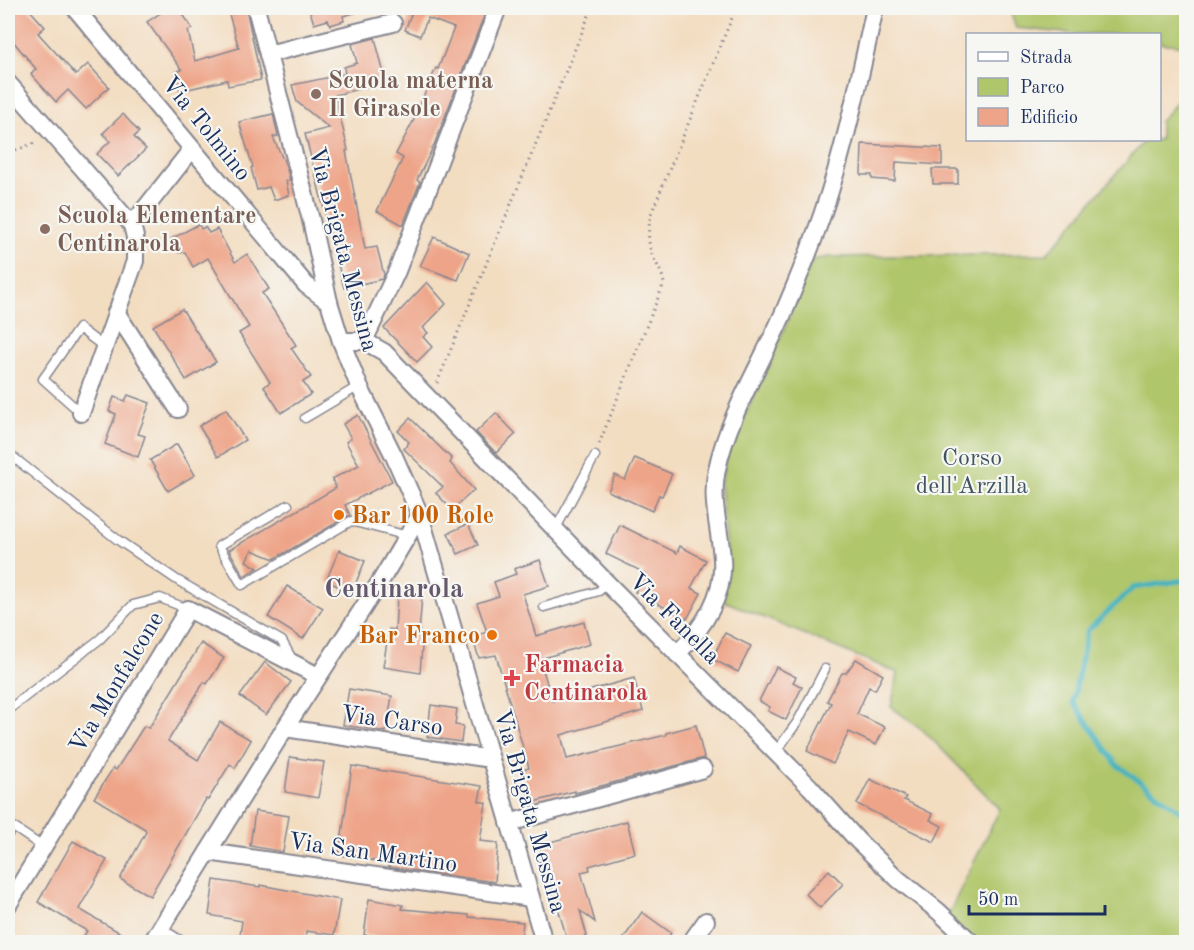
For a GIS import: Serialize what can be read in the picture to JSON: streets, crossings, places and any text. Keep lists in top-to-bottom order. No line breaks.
{"streets":{"street":["Via Tolmino","Via Brigata Messina","Via Fanella","Via Monfalcone","Via Carso","Via San Martino"]},"crossings":[["Via Tolmino","Via Brigata Messina"],["Via Brigata Messina","Via Carso"],["Via Brigata Messina","Via San Martino"]],"districts":["Centinarola"],"parks":["Corso dell'Arzilla"],"places":{"other":["Scuola materna Il Girasole","Scuola Elementare Centinarola","Bar 100 Role","Bar Franco"],"health":["Farmacia Centinarola"]},"legend":["Strada","Parco","Edificio"],"scale_bar":"50 m"}
